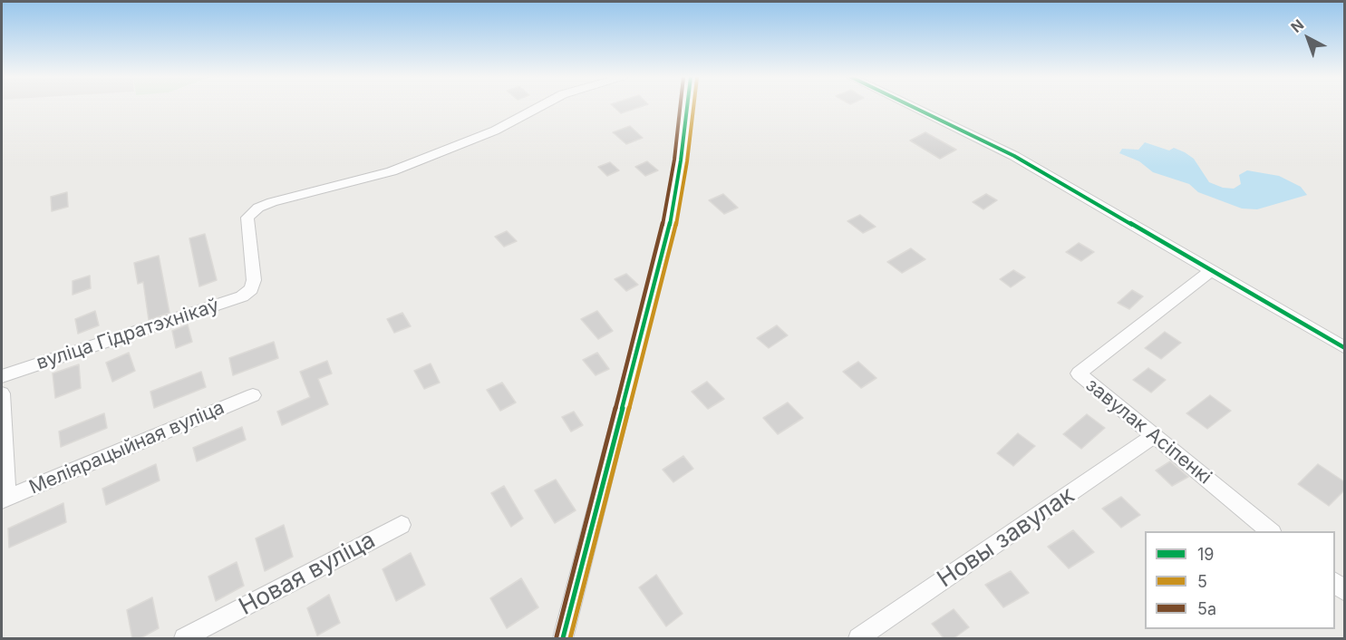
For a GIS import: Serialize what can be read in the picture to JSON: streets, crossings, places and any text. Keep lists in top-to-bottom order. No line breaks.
{"streets":{"street":["вуліца Гідратэхнікаў","завулак Асіпенкі","Меліярацыйная вуліца","Новы завулак","Новая вуліца"]},"crossings":[["завулак Асіпенкі","Новы завулак"]],"lines":["transit line 19","transit line 5","transit line 5а"],"legend":["19","5","5а"],"north":"top left"}
